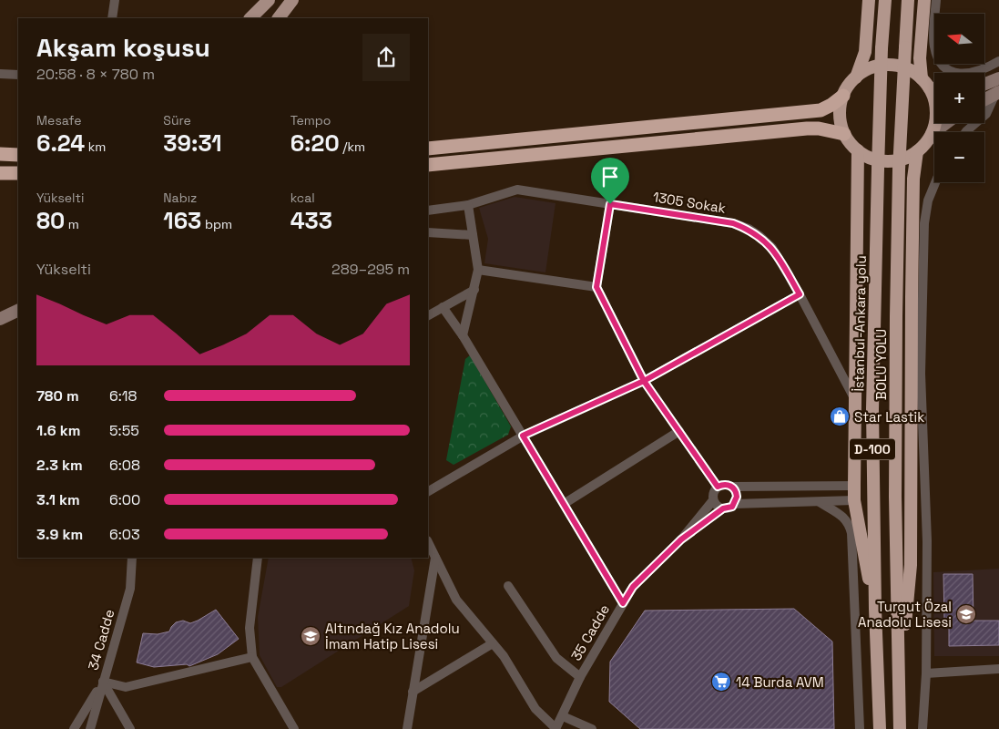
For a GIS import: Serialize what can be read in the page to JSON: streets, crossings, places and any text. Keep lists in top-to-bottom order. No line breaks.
{"streets":{"highway":["İstanbul-Ankara yolu","BOLU YOLU","D-100"],"street":["1305 Sokak","35 Cadde","34 Cadde"]},"places":{"shop":["Star Lastik"],"school or university":["Turgut Özal Anadolu Lisesi","Altındağ Kız Anadolu İmam Hatip Lisesi"],"supermarket":["14 Burda AVM"]},"north":"left","page":{"map_buttons":["+","−"],"heading":["Akşam koşusu","20:58 · 8 × 780 m"],"stats":[["Mesafe","6.24 km"],["Süre","39:31"],["Tempo","6:20 /km"],["Yükselti","80 m"],["Nabız","163 bpm"],["kcal","433"]],"chart":["Yükselti","289–295 m"],"list":[{"name":"780 m","note":"6:18"},{"name":"1.6 km","note":"5:55"},{"name":"2.3 km","note":"6:08"},{"name":"3.1 km","note":"6:00"},{"name":"3.9 km","note":"6:03"}]}}
